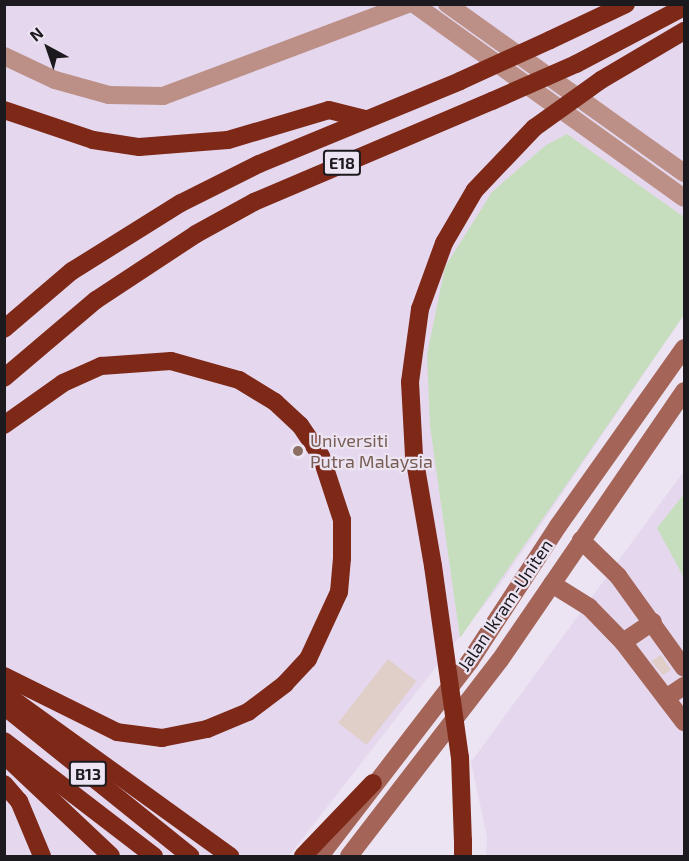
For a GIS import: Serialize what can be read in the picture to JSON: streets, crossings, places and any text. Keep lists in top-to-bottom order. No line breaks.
{"streets":{"highway":["E18","B13"],"main road":["Jalan Ikram-Uniten"]},"places":["Universiti Putra Malaysia"],"north":"top left"}
